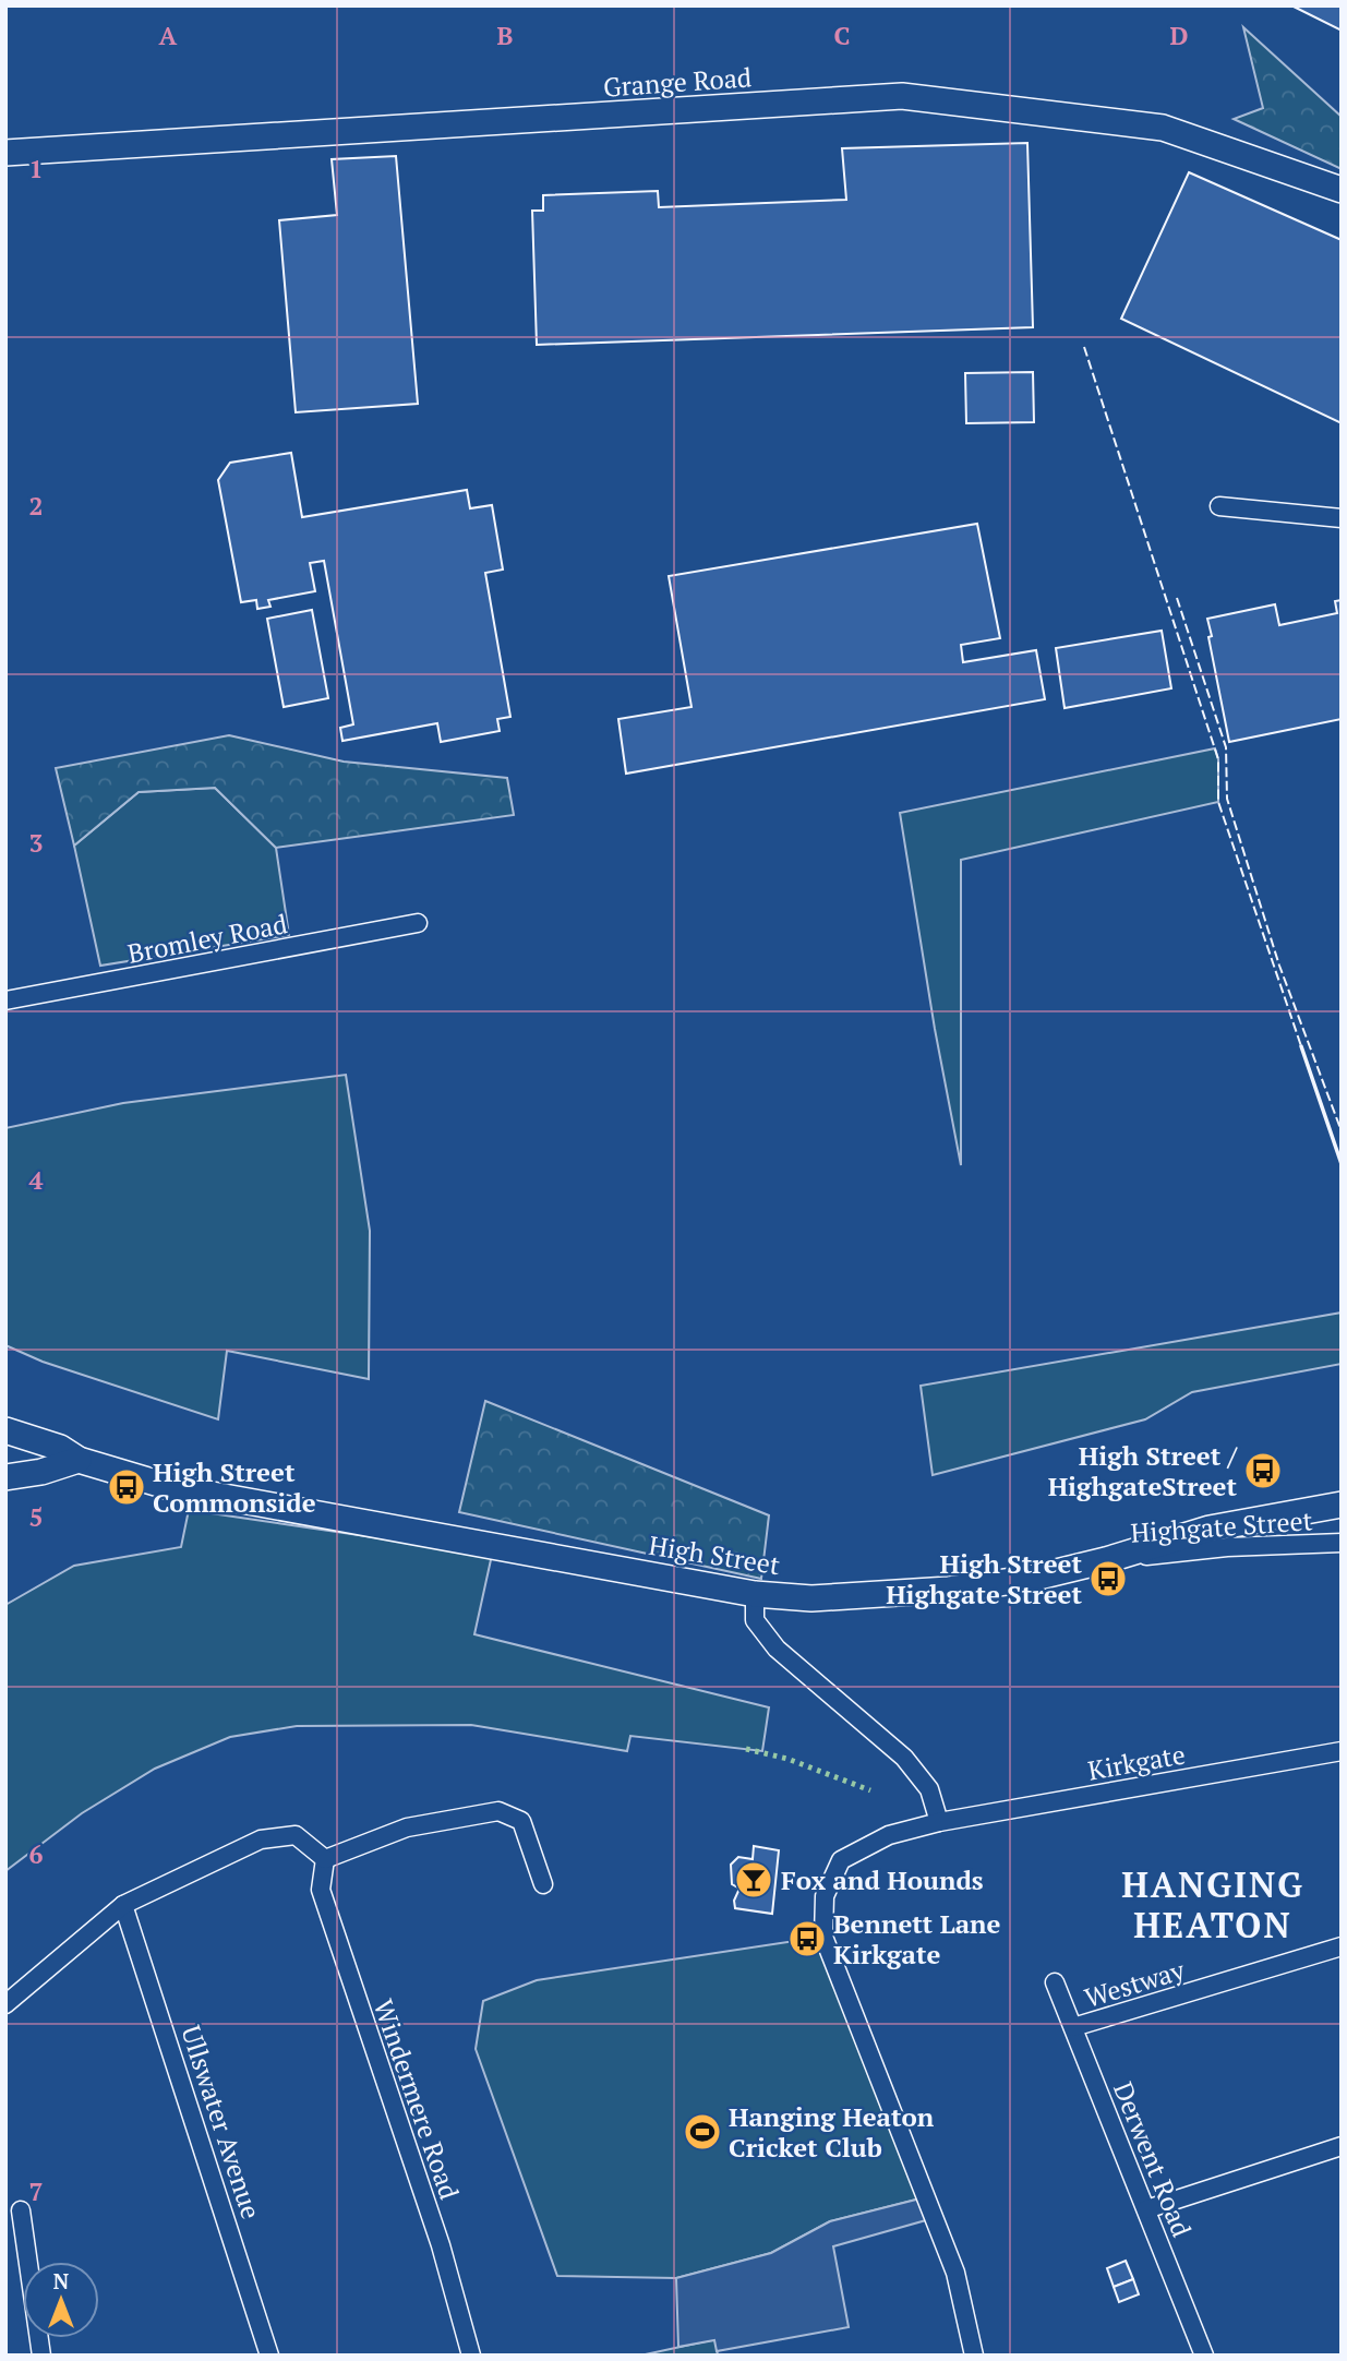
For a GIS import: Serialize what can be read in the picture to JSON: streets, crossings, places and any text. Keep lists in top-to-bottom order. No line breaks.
{"streets":{"street":["Grange Road","Bromley Road","Highgate Street","High Street","Kirkgate","Westway","Windermere Road","Ullswater Avenue","Derwent Road"]},"crossings":[["Highgate Street","High Street"],["Westway","Derwent Road"]],"districts":["HANGING HEATON"],"places":{"bus stop":["High Street / HighgateStreet","High Street Commonside","High Street Highgate Street","Bennett Lane Kirkgate"],"bar":["Fox and Hounds"],"sports":["Hanging Heaton Cricket Club"]},"north":"top","grid":{"columns":["A","B","C","D"],"rows":["1","2","3","4","5","6","7"]}}
